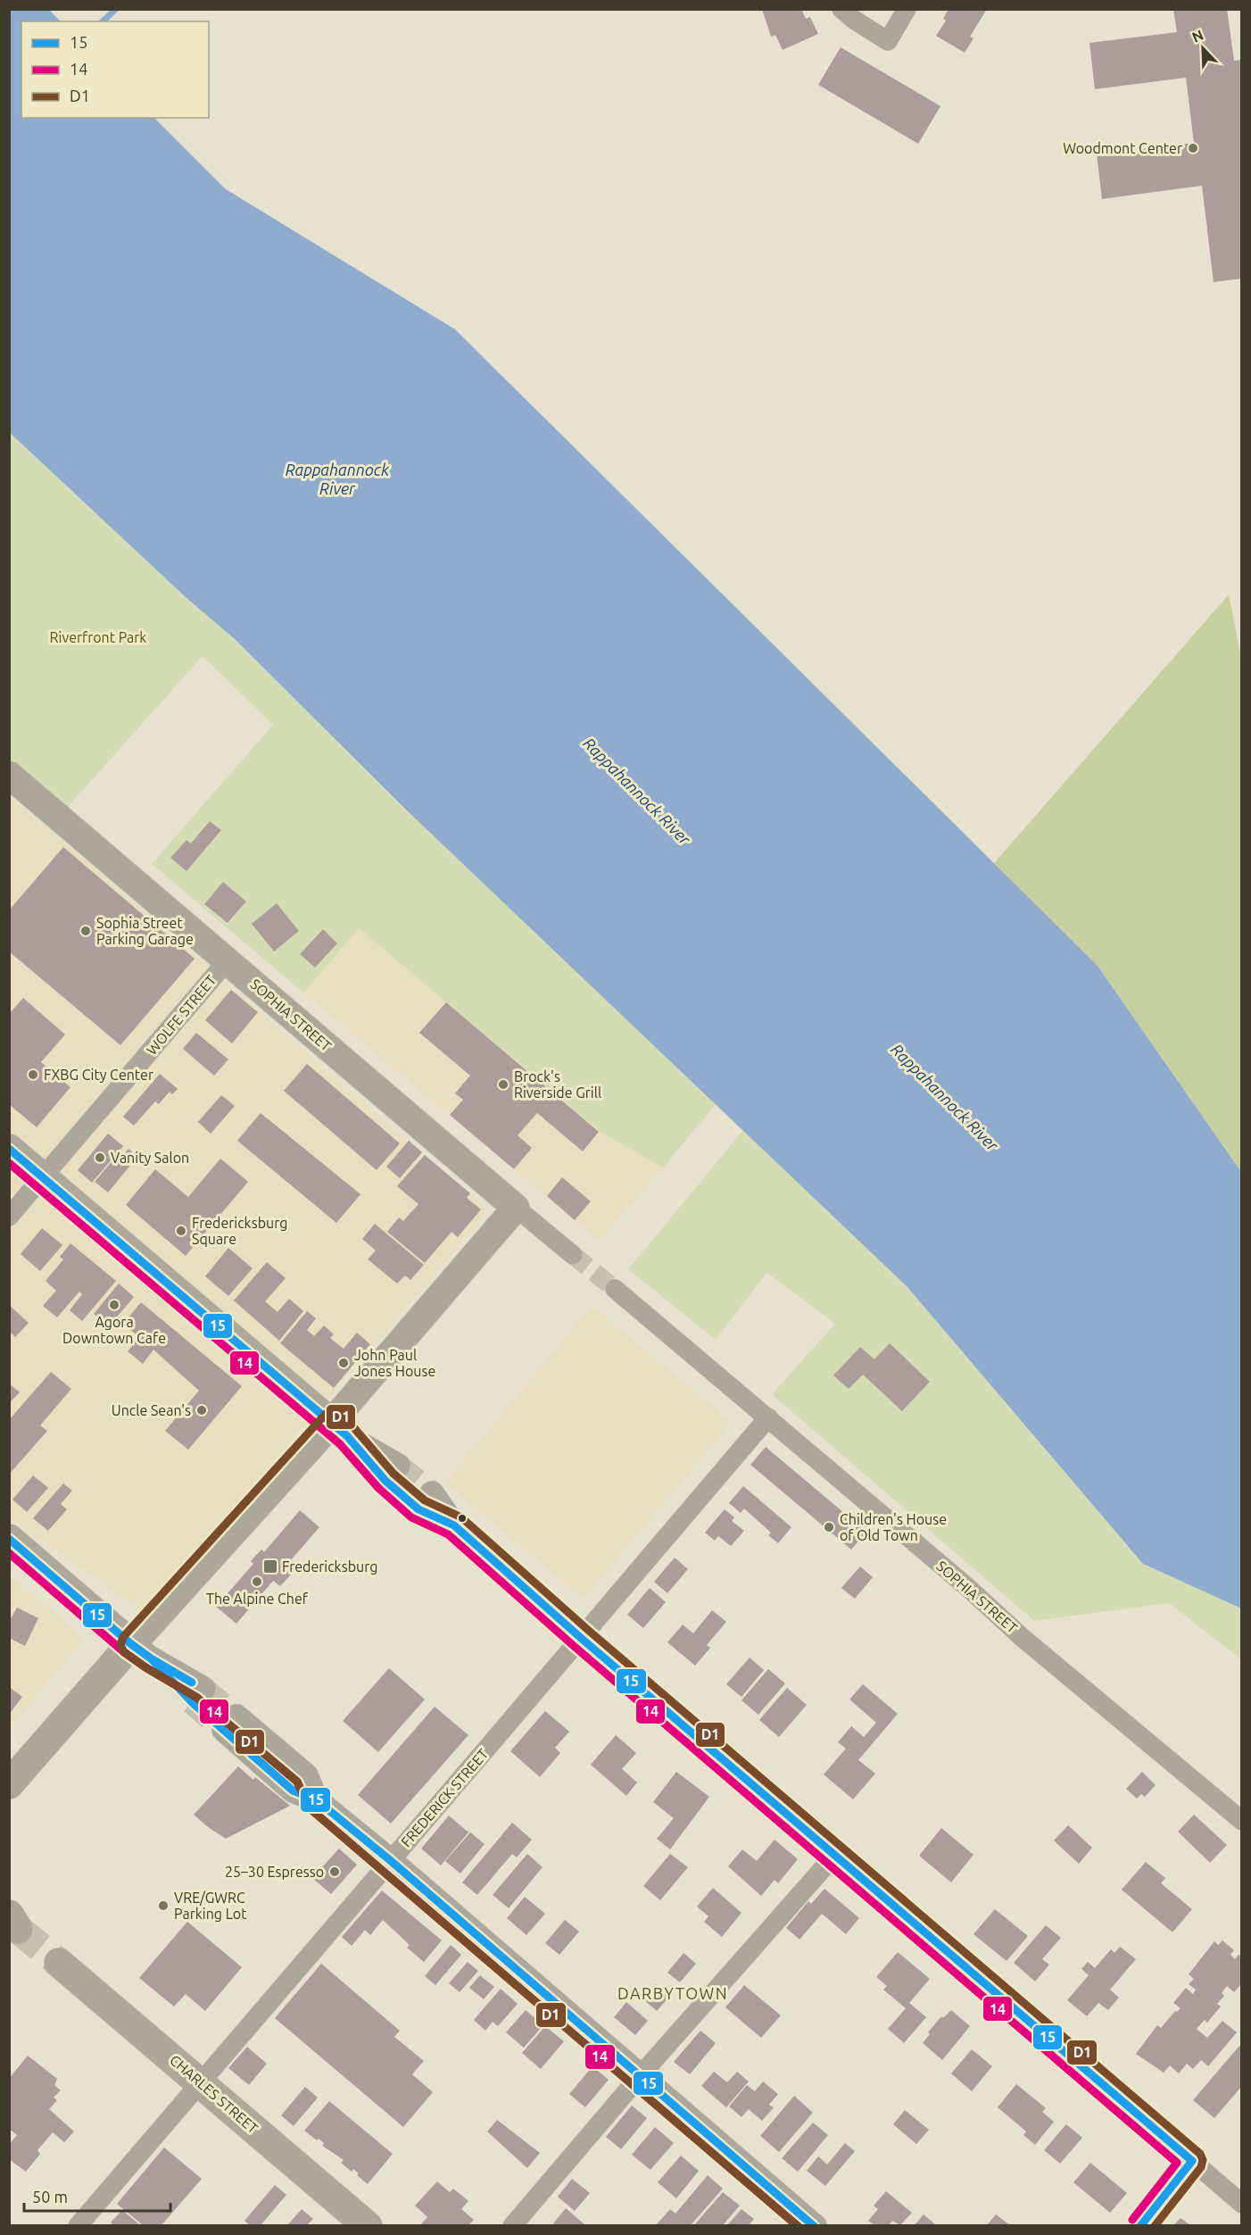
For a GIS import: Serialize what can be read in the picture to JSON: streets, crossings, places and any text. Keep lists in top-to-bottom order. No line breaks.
{"streets":{"main road":["SOPHIA STREET","CHARLES STREET"],"street":["WOLFE STREET","FREDERICK STREET"]},"crossings":[["WOLFE STREET","SOPHIA STREET"],["SOPHIA STREET","FREDERICK STREET"],["FREDERICK STREET","CHARLES STREET"]],"districts":["DARBYTOWN"],"water":["Rappahannock River"],"parks":["Riverfront Park"],"places":{"other":["Woodmont Center","Sophia Street Parking Garage","FXBG City Center","Brock's Riverside Grill","Vanity Salon","Fredericksburg Square","Agora Downtown Cafe","John Paul Jones House","Uncle Sean's","Children's House of Old Town","The Alpine Chef","25–30 Espresso","VRE/GWRC Parking Lot"],"transit":["Fredericksburg"]},"lines":["transit line 15","transit line 14","transit line D1"],"legend":["15","14","D1"],"scale_bar":"50 m","north":"top left"}
